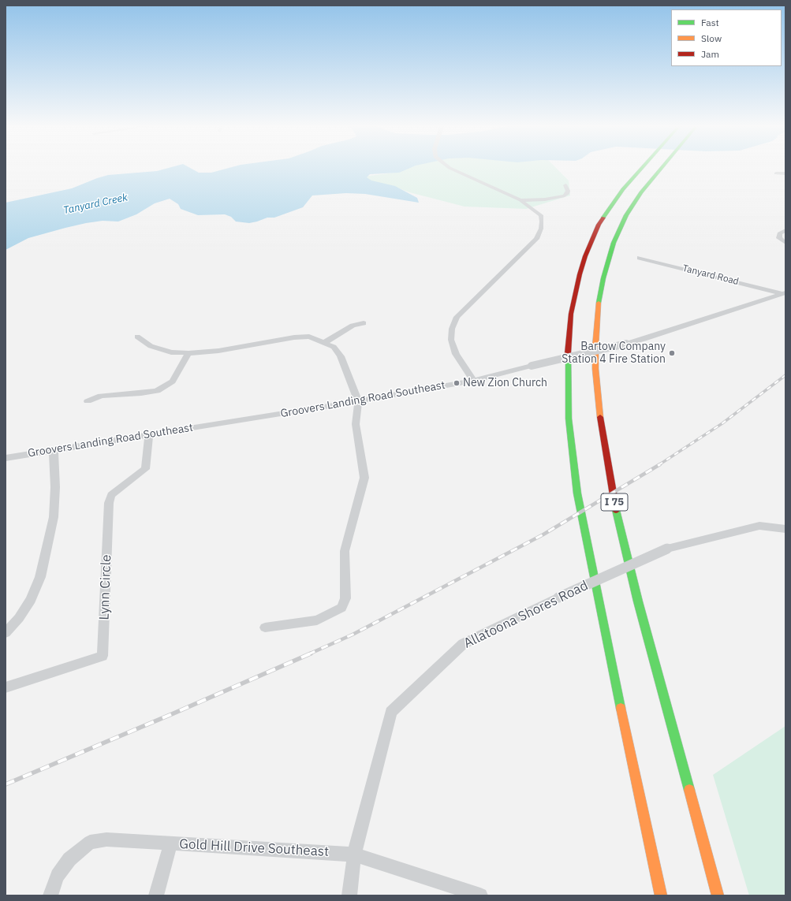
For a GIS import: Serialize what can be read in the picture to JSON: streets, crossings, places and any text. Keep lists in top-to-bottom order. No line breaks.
{"streets":{"highway":["I 75"],"street":["Tanyard Road","Groovers Landing Road Southeast","Lynn Circle","Allatoona Shores Road","Gold Hill Drive Southeast"]},"crossings":[["Tanyard Road","Groovers Landing Road Southeast"],["Groovers Landing Road Southeast","Lynn Circle"],["Allatoona Shores Road","Gold Hill Drive Southeast"]],"water":["Tanyard Creek"],"places":["Bartow Company Station 4 Fire Station","New Zion Church"],"legend":["Fast","Slow","Jam"]}
